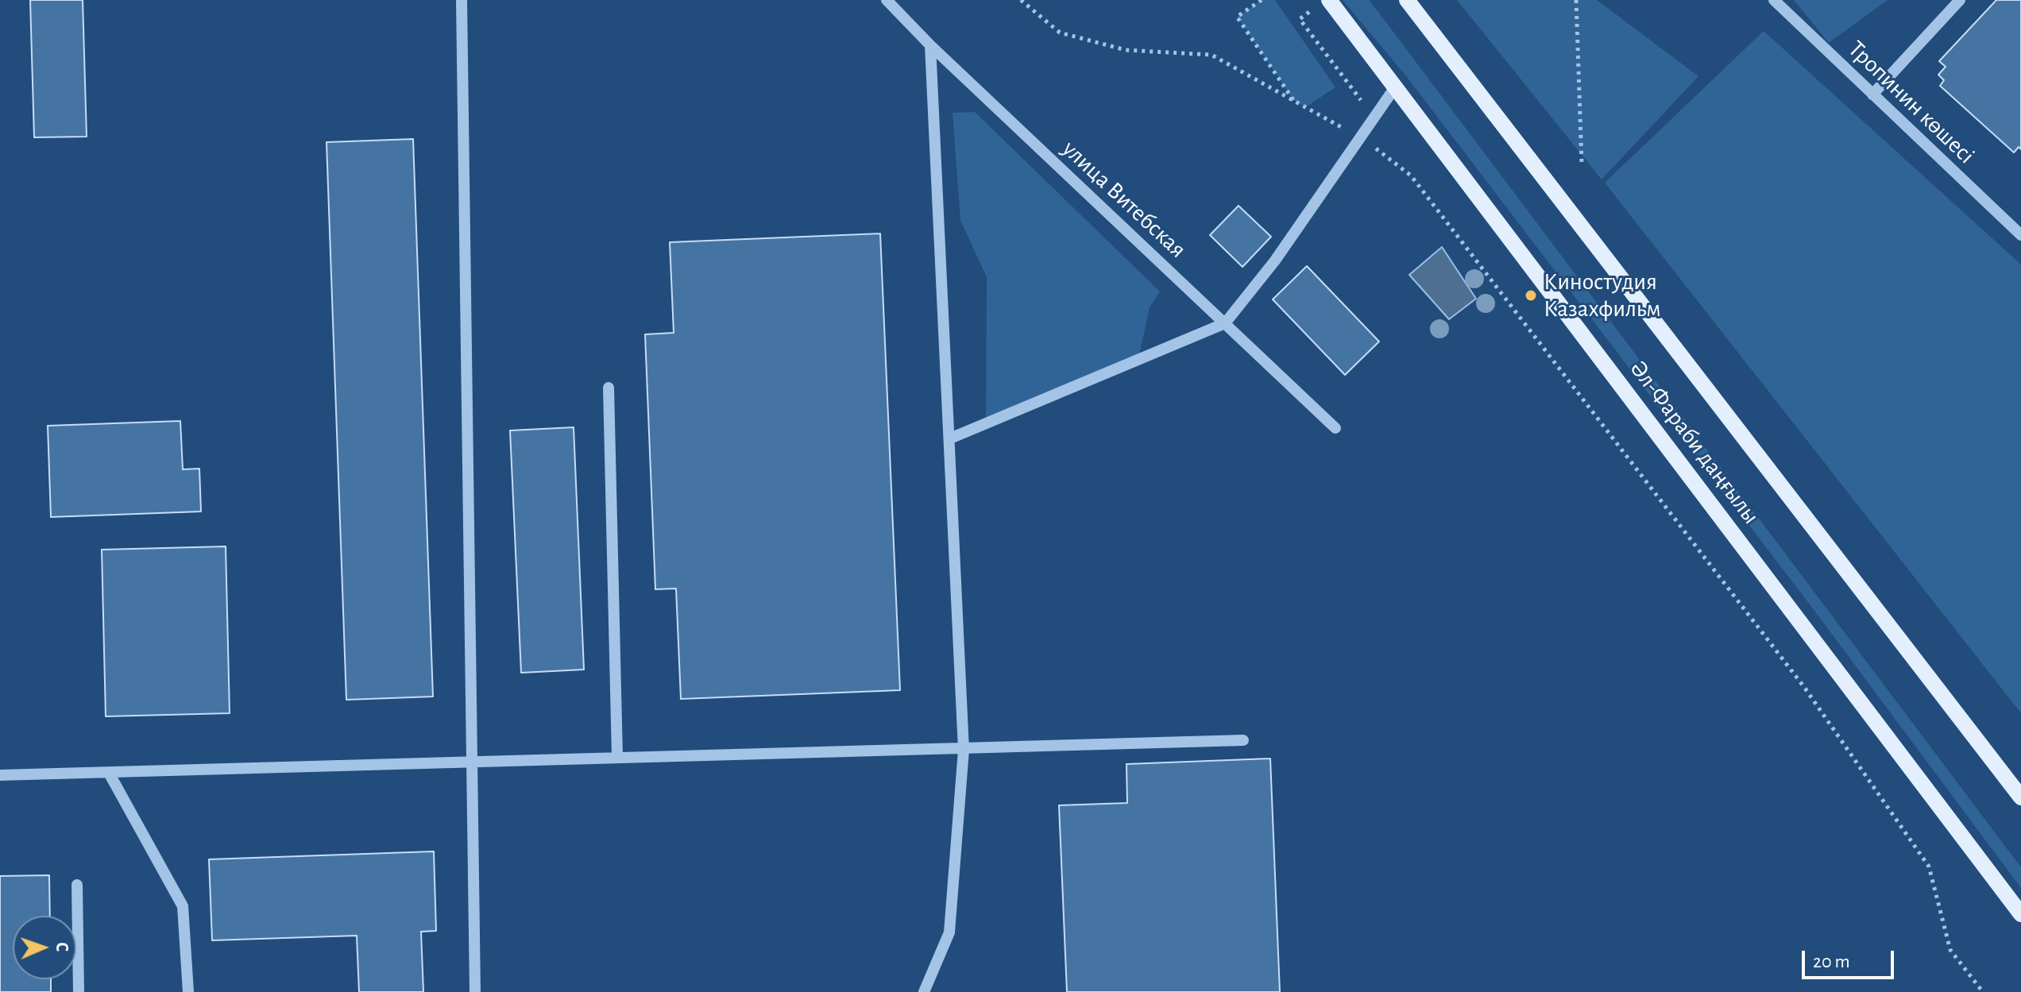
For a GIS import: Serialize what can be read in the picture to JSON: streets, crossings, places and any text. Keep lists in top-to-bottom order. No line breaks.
{"streets":{"main road":["Әл-Фараби даңғылы"],"street":["Тропинин көшесі","улица Витебская"]},"places":["Киностудия Казахфильм"],"scale_bar":"20 m","north":"right"}
